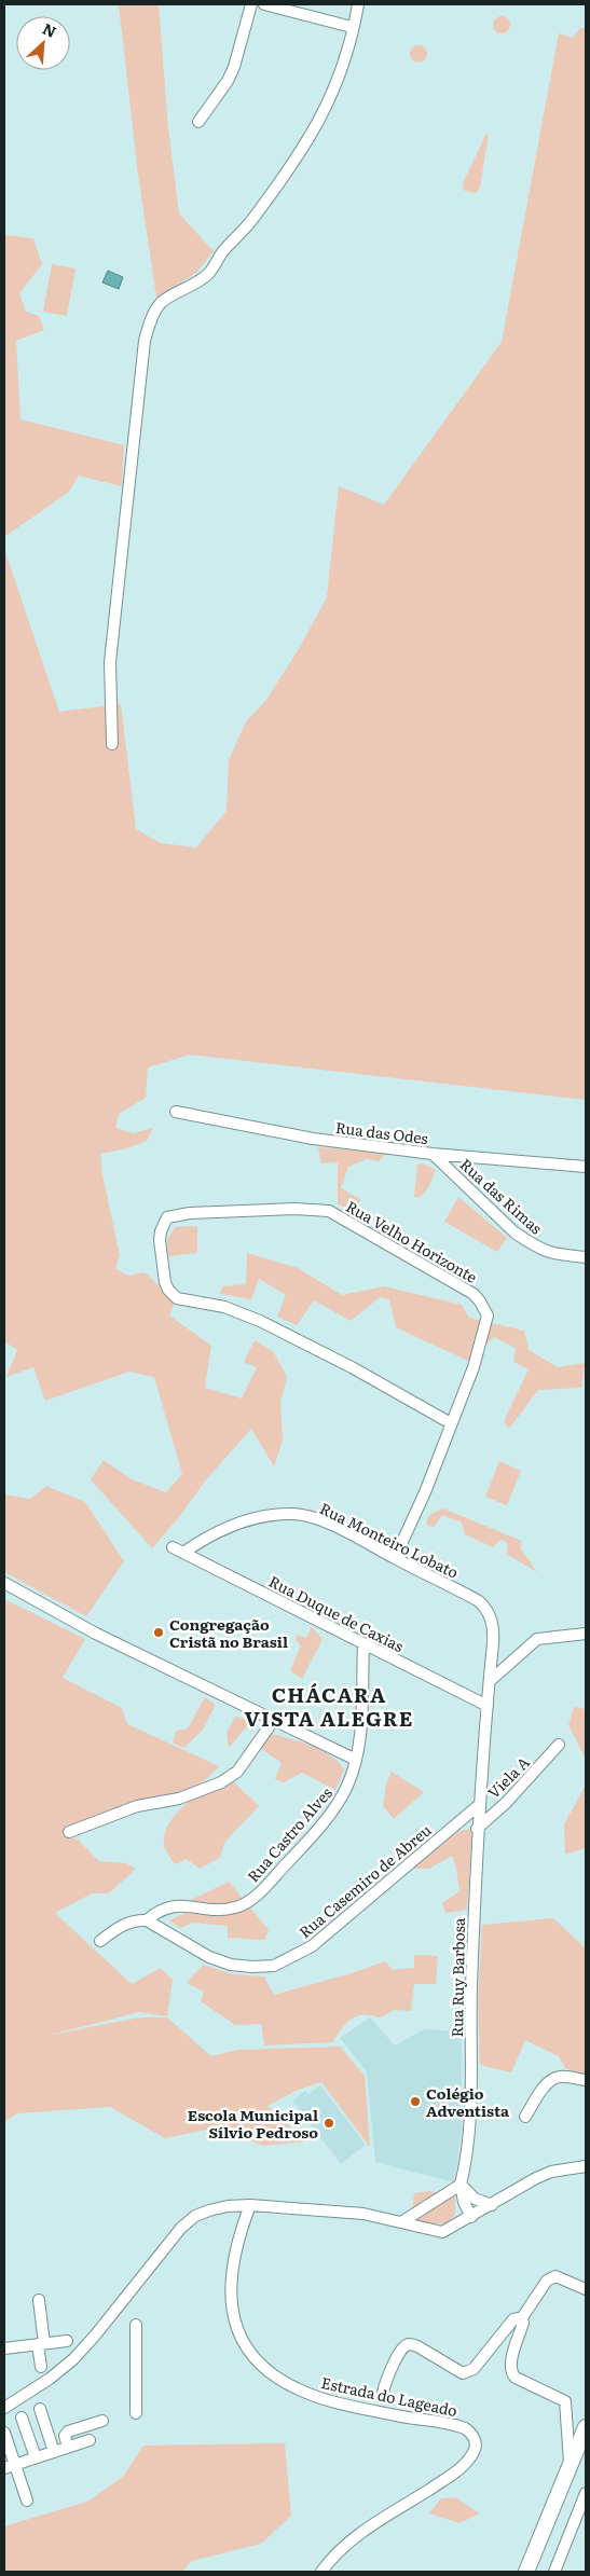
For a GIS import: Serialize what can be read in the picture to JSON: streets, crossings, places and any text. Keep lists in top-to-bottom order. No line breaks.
{"streets":{"street":["Rua das Odes","Rua das Rimas","Rua Velho Horizonte","Rua Monteiro Lobato","Rua Duque de Caxias","Viela A","Rua Castro Alves","Rua Casemiro de Abreu","Rua Ruy Barbosa","Estrada do Lageado"]},"crossings":[["Rua das Odes","Rua das Rimas"],["Rua Velho Horizonte","Rua Monteiro Lobato"],["Rua Monteiro Lobato","Rua Duque de Caxias"],["Rua Monteiro Lobato","Rua Ruy Barbosa"],["Rua Duque de Caxias","Rua Castro Alves"],["Rua Duque de Caxias","Rua Ruy Barbosa"],["Viela A","Rua Ruy Barbosa"],["Rua Castro Alves","Rua Casemiro de Abreu"],["Rua Casemiro de Abreu","Rua Ruy Barbosa"]],"districts":["CHÁCARA VISTA ALEGRE"],"places":["Congregação Cristã no Brasil","Colégio Adventista","Escola Municipal Sílvio Pedroso"],"north":"top right"}
